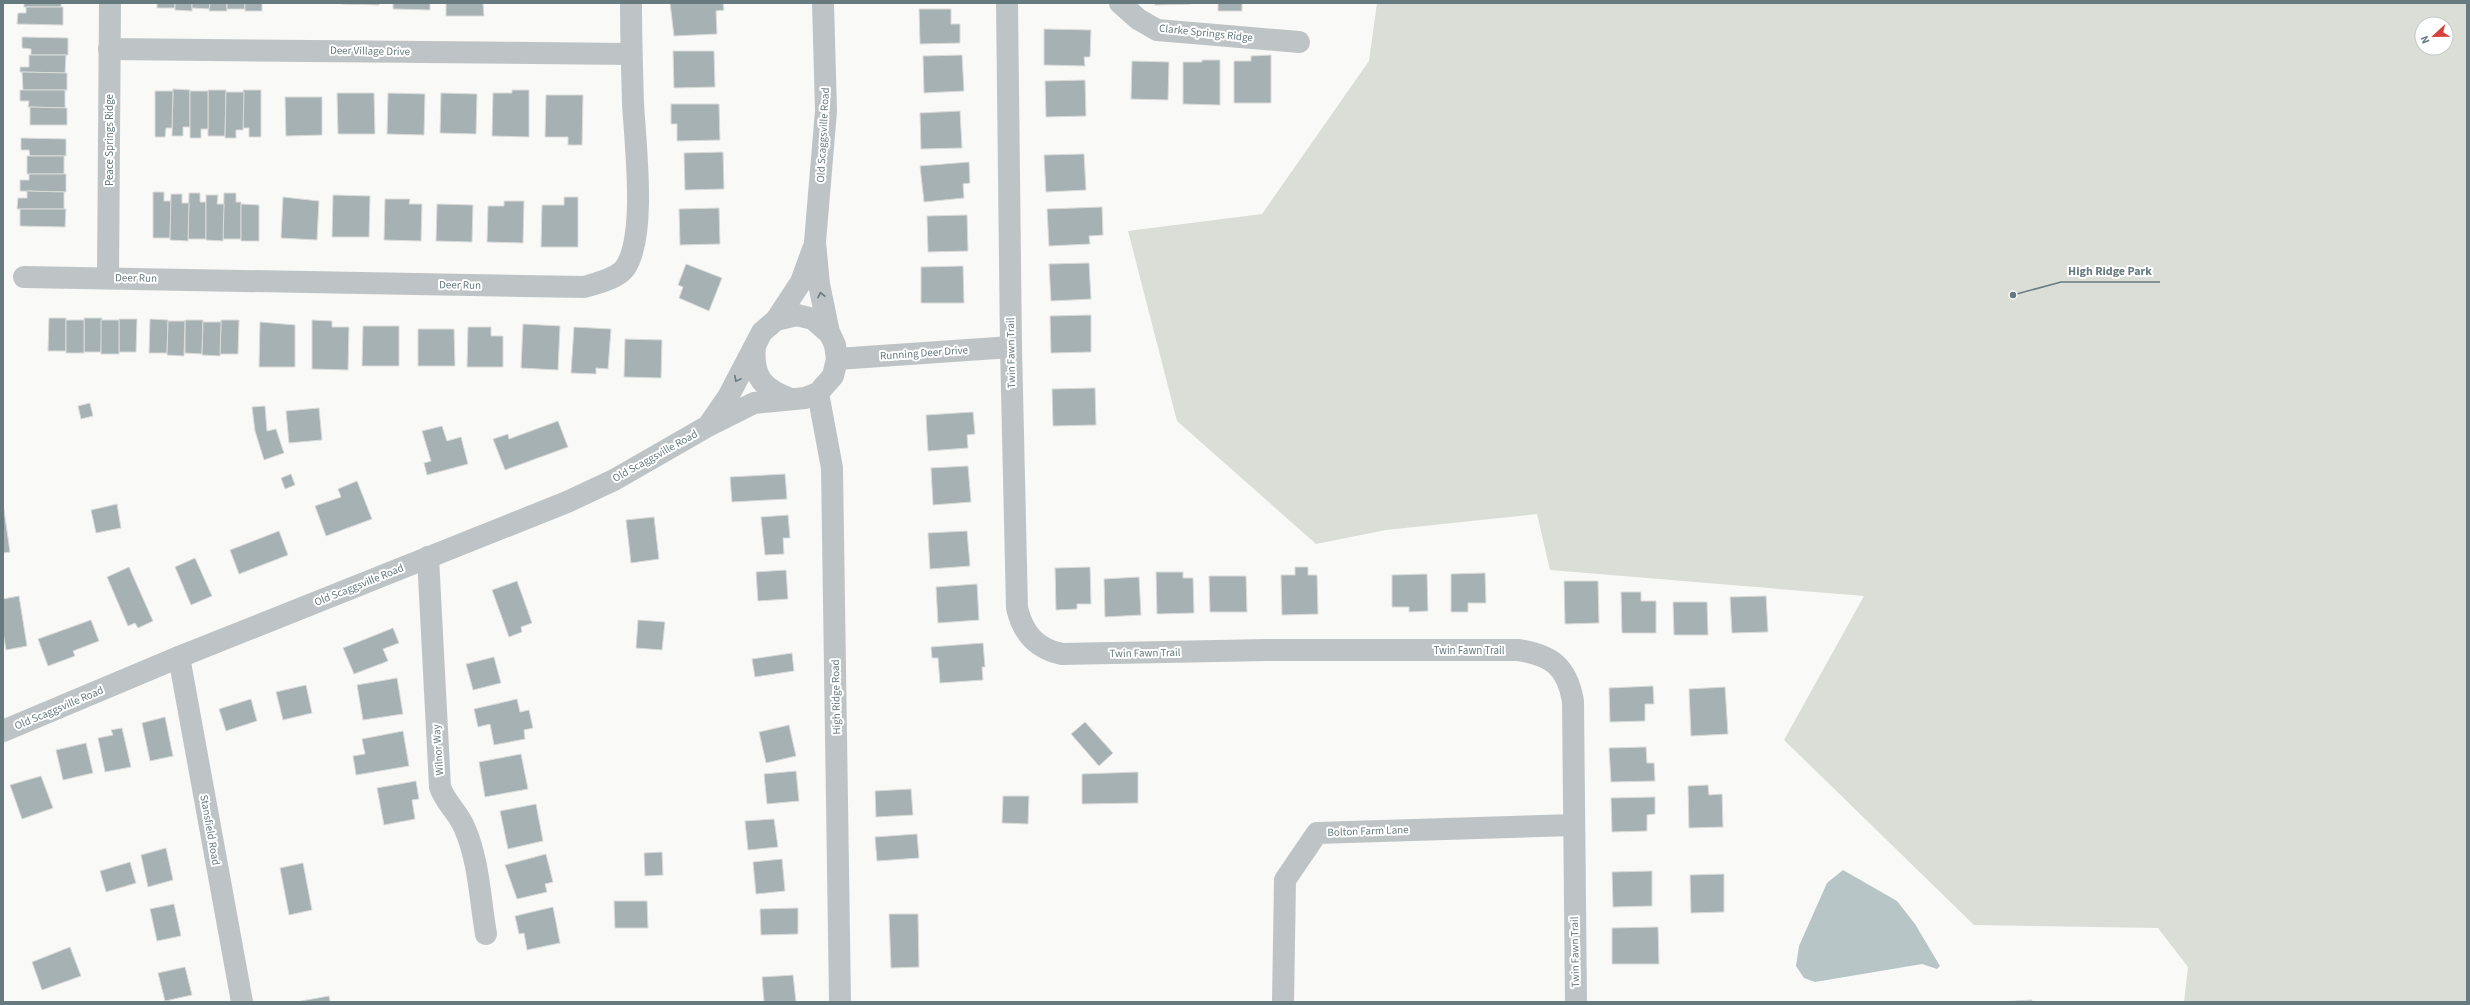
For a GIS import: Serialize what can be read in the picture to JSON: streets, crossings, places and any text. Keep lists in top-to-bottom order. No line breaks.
{"streets":{"street":["Clarke Springs Ridge","Deer Village Drive","Old Scaggsville Road","Peace Springs Ridge","Deer Run","Running Deer Drive","Twin Fawn Trail","High Ridge Road","Wilnor Way","Stansfield Road","Bolton Farm Lane"]},"crossings":[["Deer Village Drive","Peace Springs Ridge"],["Deer Village Drive","Deer Run"],["Old Scaggsville Road","Running Deer Drive"],["Old Scaggsville Road","High Ridge Road"],["Old Scaggsville Road","Wilnor Way"],["Old Scaggsville Road","Stansfield Road"],["Peace Springs Ridge","Deer Run"],["Running Deer Drive","Twin Fawn Trail"],["Running Deer Drive","High Ridge Road"],["Twin Fawn Trail","Bolton Farm Lane"]],"places":["High Ridge Park"],"north":"left"}
